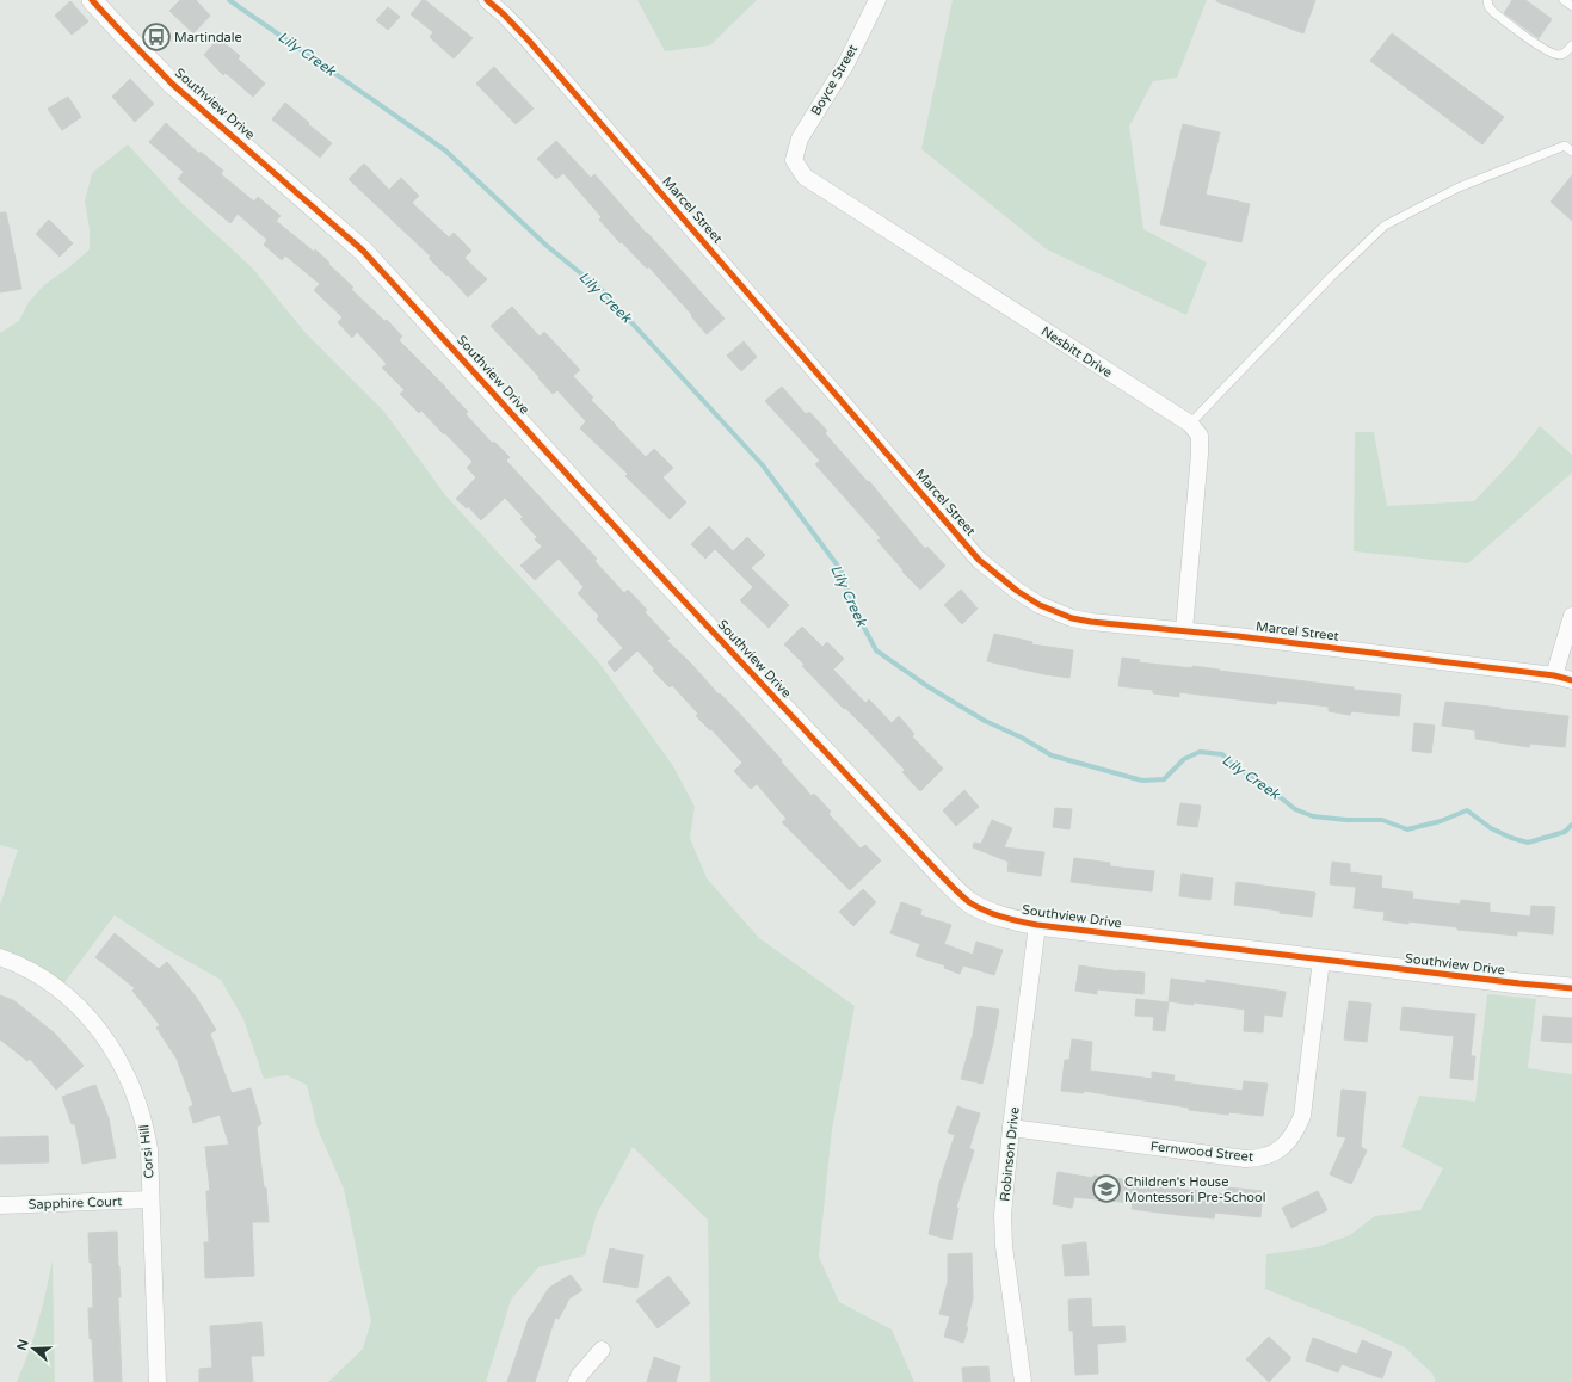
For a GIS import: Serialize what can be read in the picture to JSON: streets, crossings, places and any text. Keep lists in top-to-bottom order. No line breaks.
{"streets":{"street":["Boyce Street","Southview Drive","Marcel Street","Nesbitt Drive","Corsi Hill","Fernwood Street","Robinson Drive","Sapphire Court"]},"crossings":[["Boyce Street","Nesbitt Drive"],["Southview Drive","Fernwood Street"],["Southview Drive","Robinson Drive"],["Corsi Hill","Sapphire Court"],["Fernwood Street","Robinson Drive"]],"water":["Lily Creek"],"places":{"bus stop":["Martindale"],"school or university":["Children's House Montessori Pre-School"]},"north":"left"}
